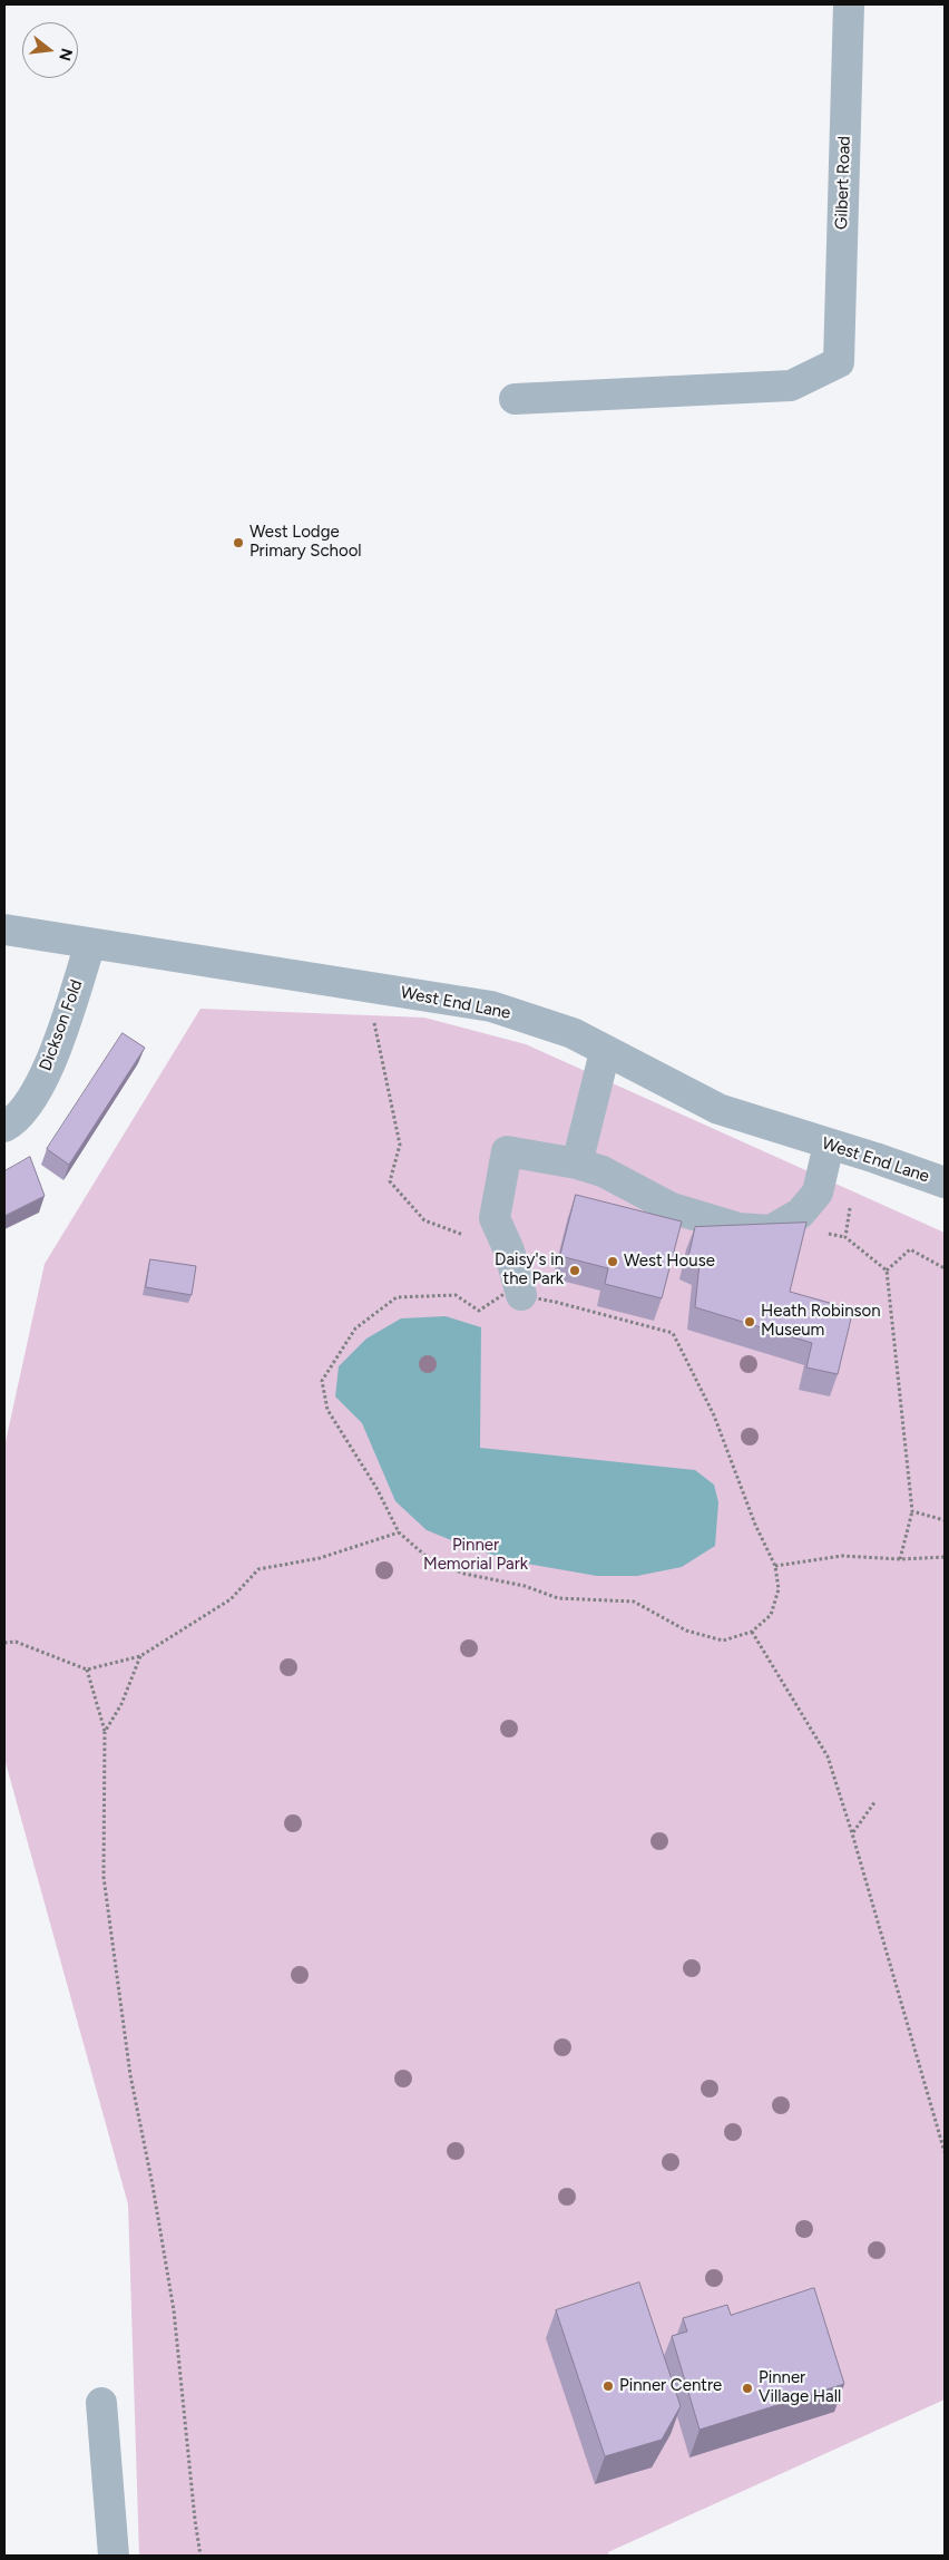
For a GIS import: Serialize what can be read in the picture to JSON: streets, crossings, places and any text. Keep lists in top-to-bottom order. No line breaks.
{"streets":{"street":["Gilbert Road","West End Lane","Dickson Fold"]},"crossings":[["West End Lane","Dickson Fold"]],"parks":["Pinner Memorial Park"],"places":["West Lodge Primary School","West House","Daisy's in the Park","Heath Robinson Museum","Pinner Centre","Pinner Village Hall"],"north":"right"}
